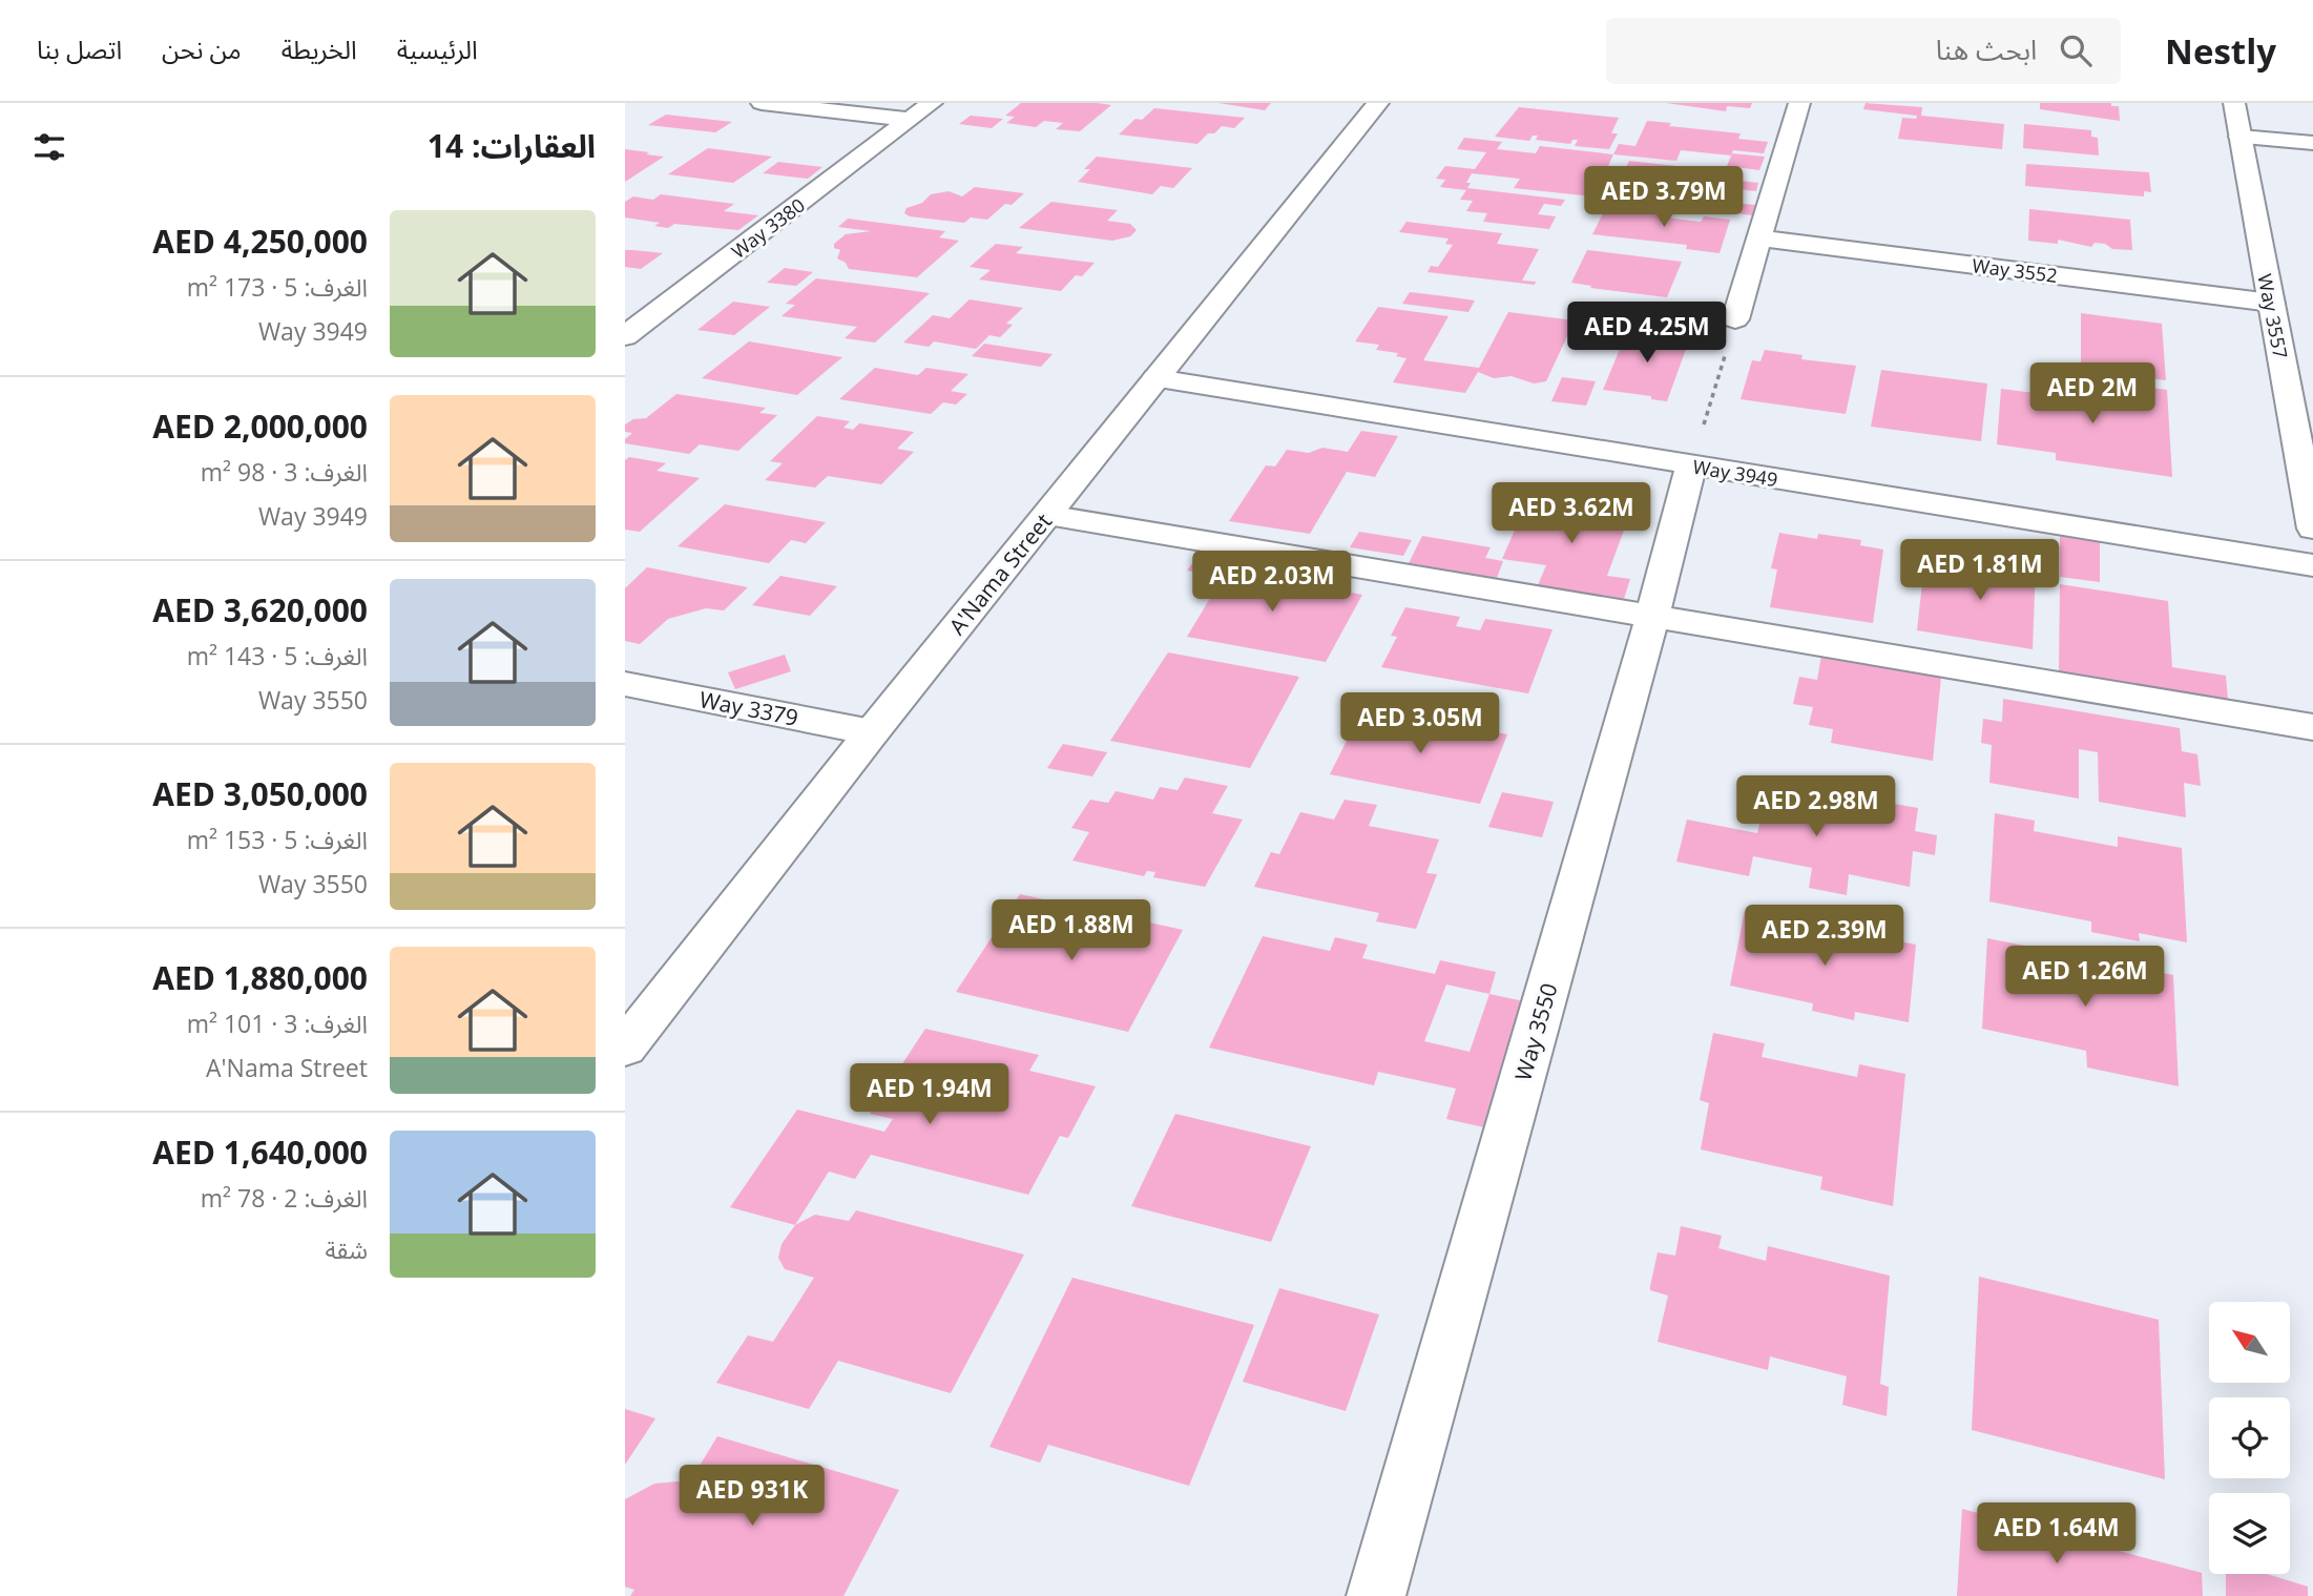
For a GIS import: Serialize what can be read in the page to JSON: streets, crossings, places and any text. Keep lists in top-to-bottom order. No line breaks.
{"streets":{"street":["Way 3380","Way 3552","Way 3557","Way 3949","A'Nama Street","Way 3379","Way 3550"]},"crossings":[["Way 3552","Way 3557"],["Way 3949","A'Nama Street"],["Way 3949","Way 3550"],["A'Nama Street","Way 3379"]],"north":"top left","page":{"header":"Nestly","search":"ابحث هنا","nav":["الرئيسية","الخريطة","من نحن","اتصل بنا"],"heading":"العقارات: 14","price":["AED 3.79M","AED 4.25M","AED 2M","AED 3.62M","AED 1.81M","AED 2.03M","AED 3.05M","AED 2.98M","AED 1.88M","AED 2.39M","AED 1.26M","AED 1.94M","AED 931K","AED 1.64M"],"list":[{"name":"AED 4,250,000","note":"الغرف: 5 · 173 m² · Way 3949"},{"name":"AED 2,000,000","note":"الغرف: 3 · 98 m² · Way 3949"},{"name":"AED 3,620,000","note":"الغرف: 5 · 143 m² · Way 3550"},{"name":"AED 3,050,000","note":"الغرف: 5 · 153 m² · Way 3550"},{"name":"AED 1,880,000","note":"الغرف: 3 · 101 m² · A'Nama Street"},{"name":"AED 1,640,000","note":"الغرف: 2 · 78 m² · شقة"}]}}
